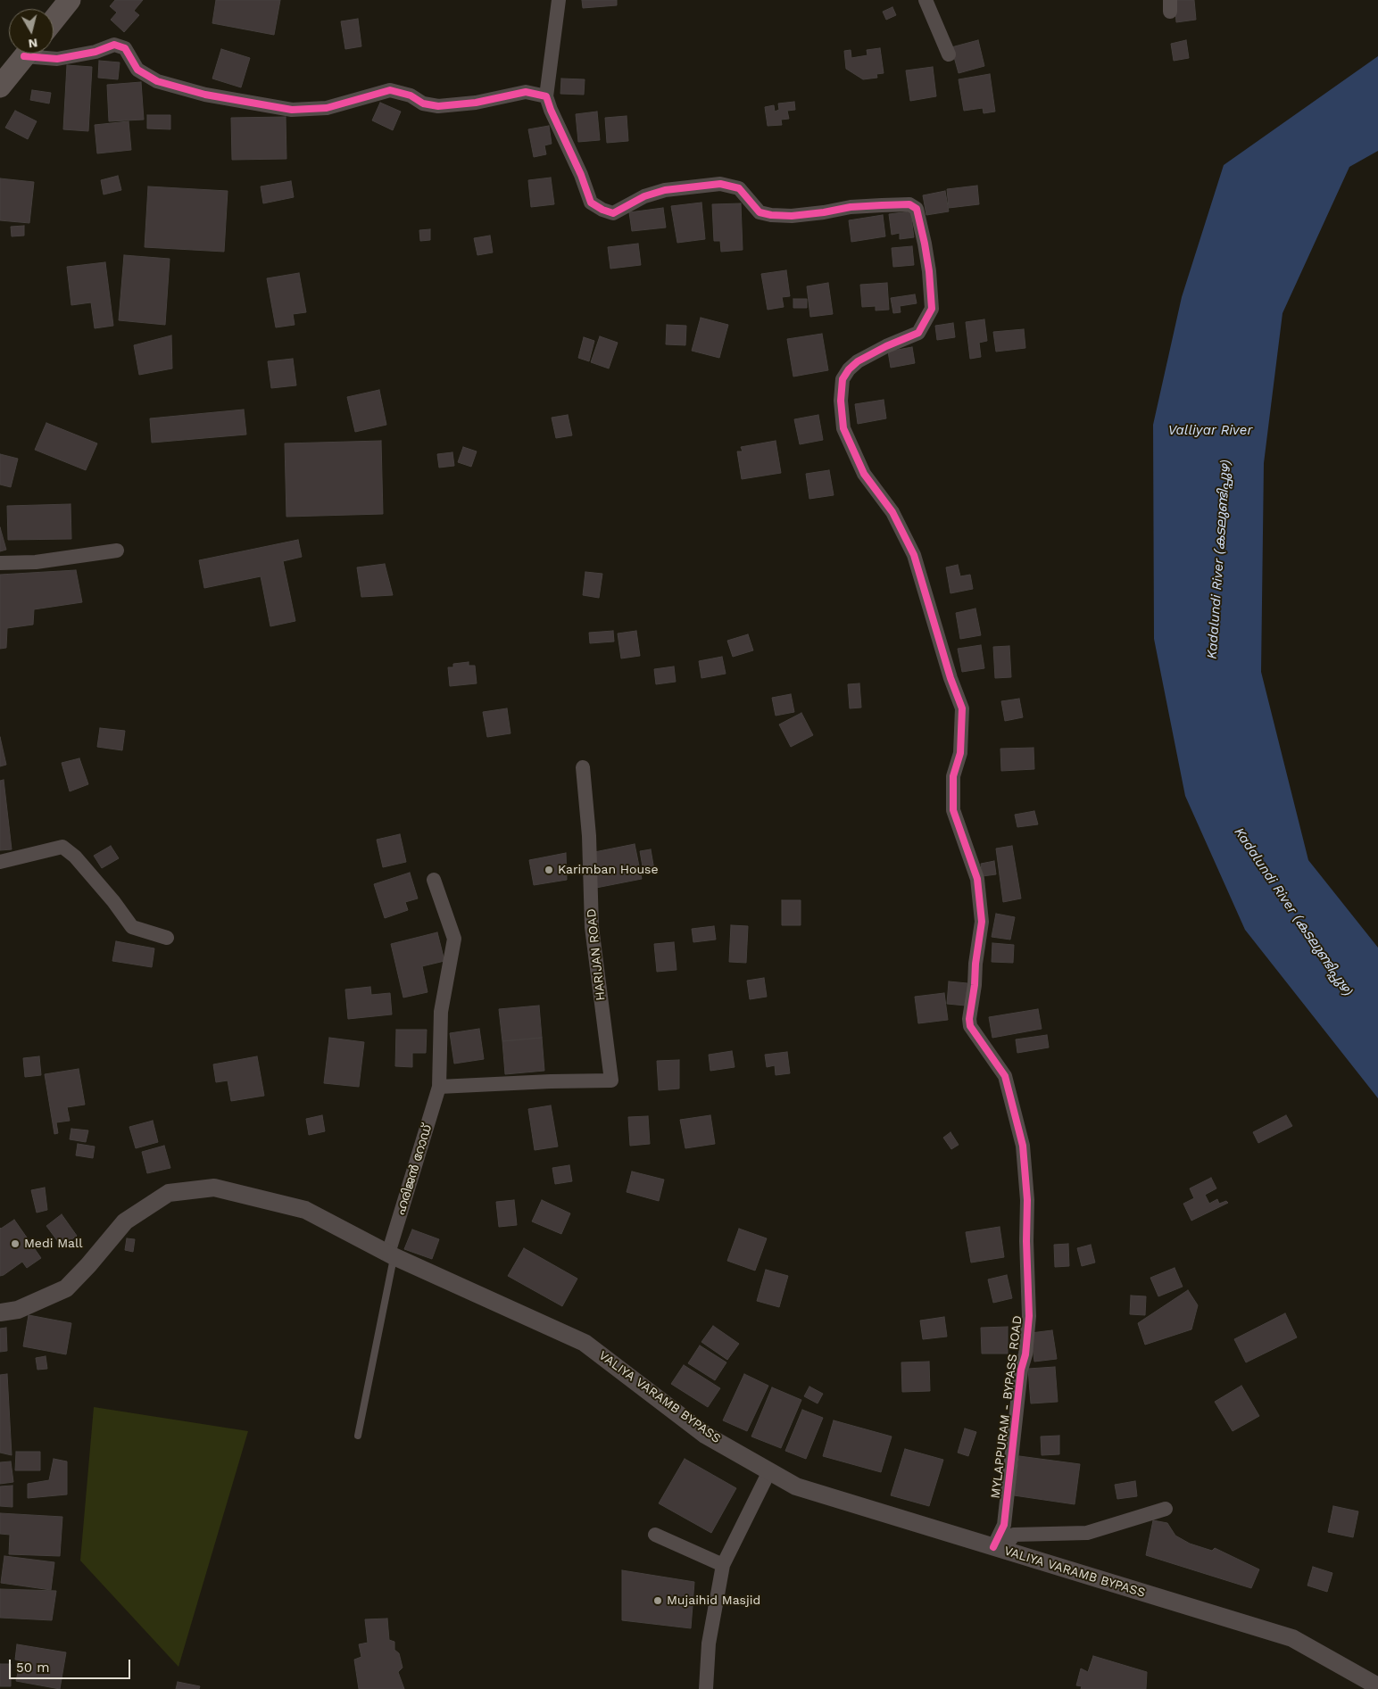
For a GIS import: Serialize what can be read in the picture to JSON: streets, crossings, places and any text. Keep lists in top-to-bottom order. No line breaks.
{"streets":{"street":["HARIJAN ROAD","ഹരിജൻ റോഡ്","VALIYA VARAMB BYPASS","MYLAPPURAM - BYPASS ROAD"]},"crossings":[["HARIJAN ROAD","ഹരിജൻ റോഡ്"],["ഹരിജൻ റോഡ്","VALIYA VARAMB BYPASS"],["VALIYA VARAMB BYPASS","MYLAPPURAM - BYPASS ROAD"]],"water":["Valliyar River","Kadalundi River (കടലുണ്ടിപ്പുഴ)"],"places":["Karimban House","Medi Mall","Mujaihid Masjid"],"scale_bar":"50 m","north":"bottom"}
